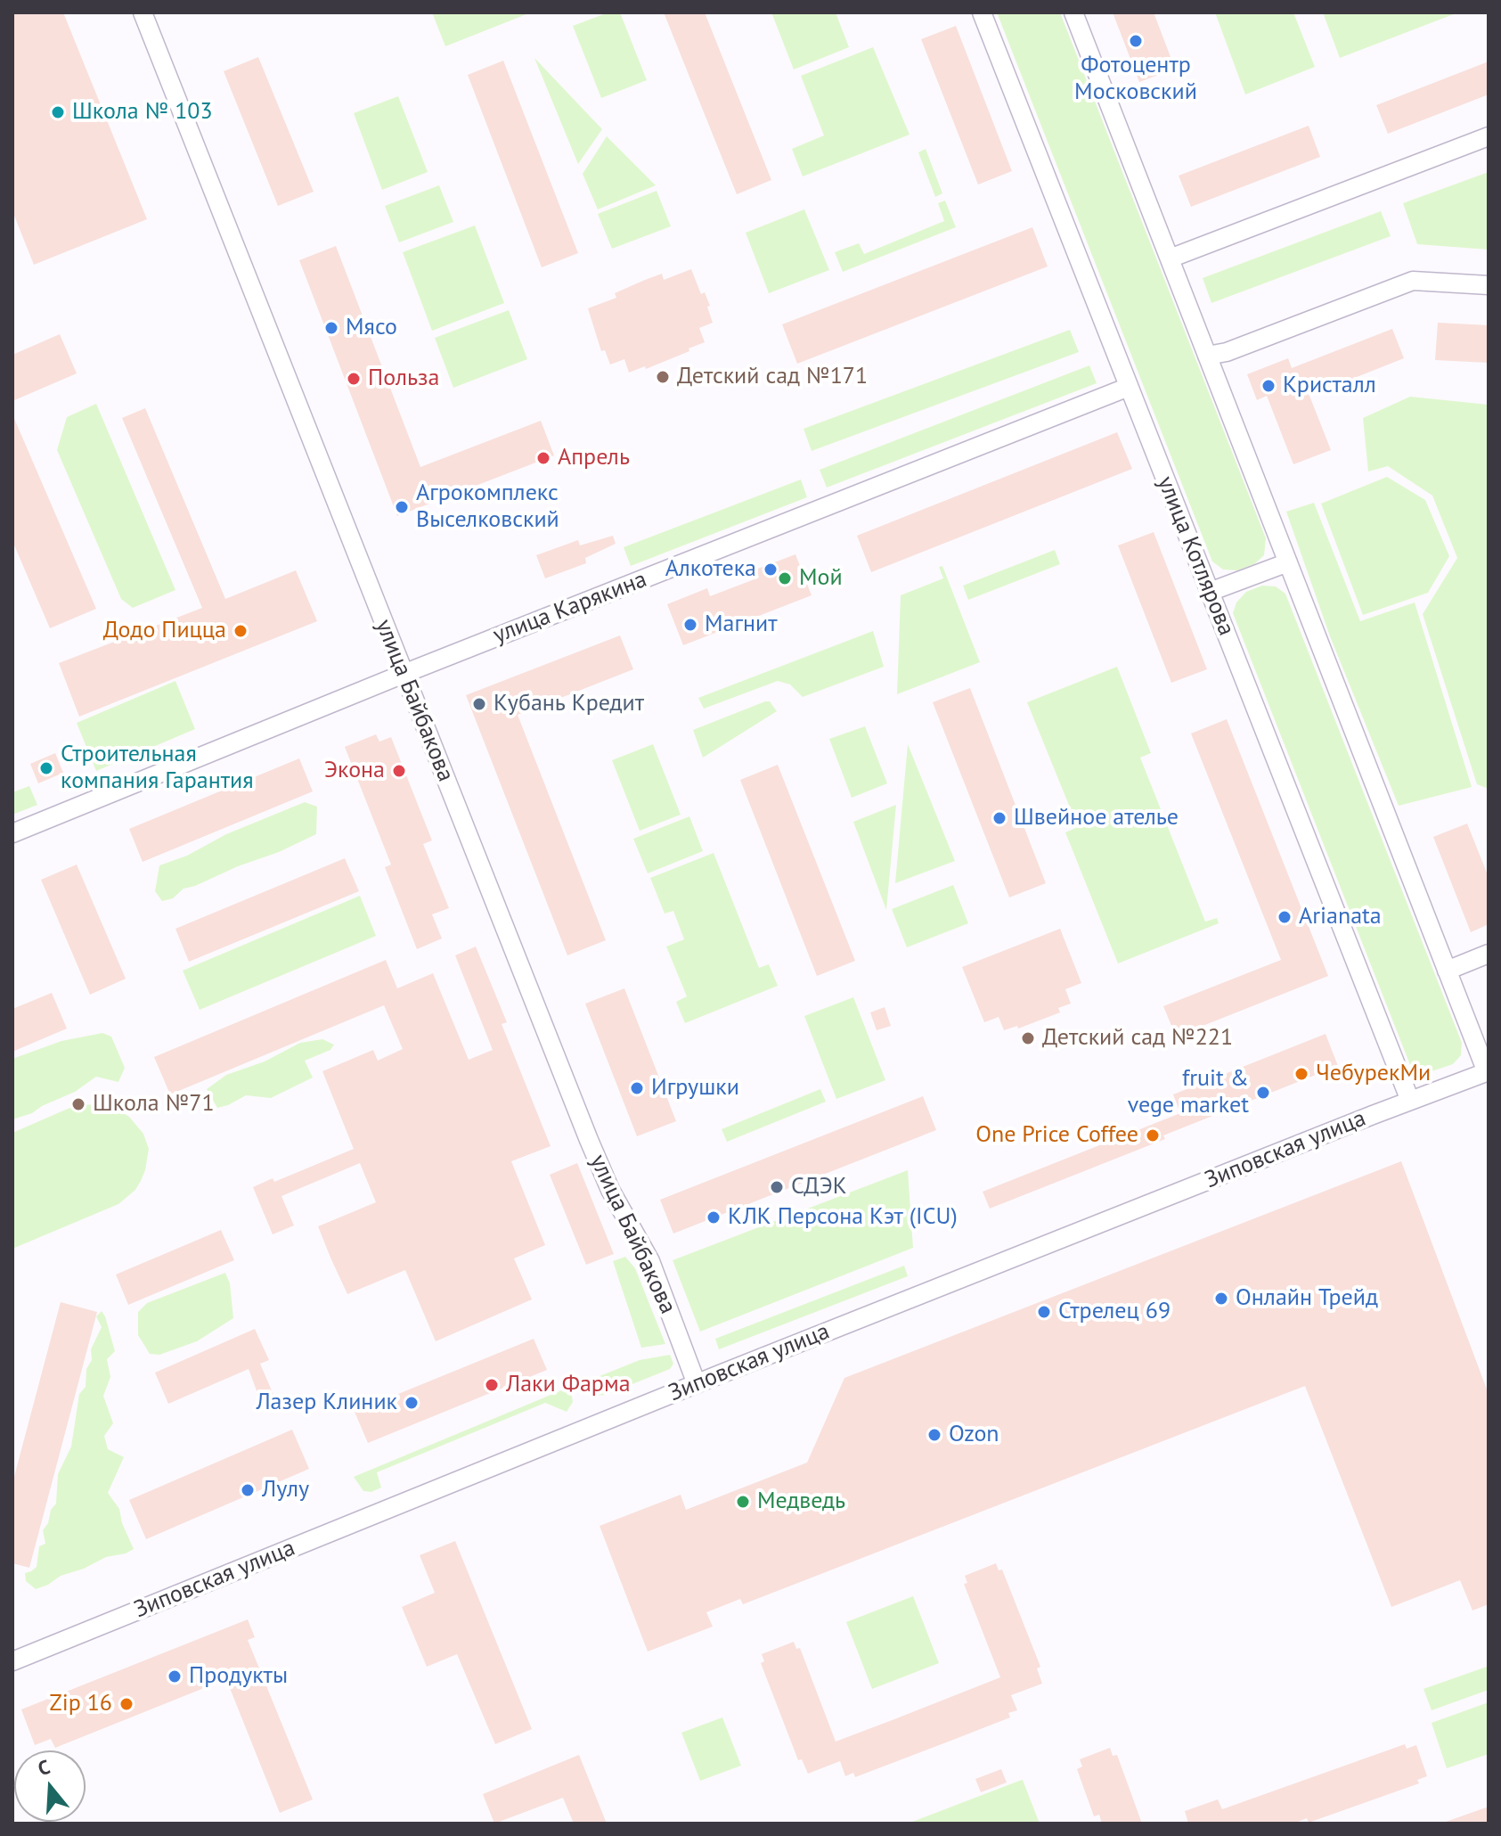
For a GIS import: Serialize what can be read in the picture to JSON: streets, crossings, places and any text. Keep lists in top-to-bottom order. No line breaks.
{"streets":{"street":["улица Котлярова","улица Карякина","улица Байбакова","Зиповская улица"]},"crossings":[["улица Котлярова","улица Карякина"],["улица Котлярова","Зиповская улица"],["улица Карякина","улица Байбакова"],["улица Байбакова","Зиповская улица"]],"places":["Фотоцентр Московский","Школа № 103","Мясо","Детский сад №171","Польза","Кристалл","Апрель","Агрокомплекс Выселковский","Алкотека","Мой","Магнит","Додо Пицца","Кубань Кредит","Строительная компания Гарантия","Экона","Швейное ателье","Arianata","Детский сад №221","ЧебурекМи","Игрушки","fruit & vege market","Школа №71","One Price Coffee","СДЭК","КЛК Персона Кэт (ICU)","Онлайн Трейд","Стрелец 69","Лаки Фарма","Лазер Клиник","Ozon","Лулу","Медведь","Продукты","Zip 16"],"north":"top"}
